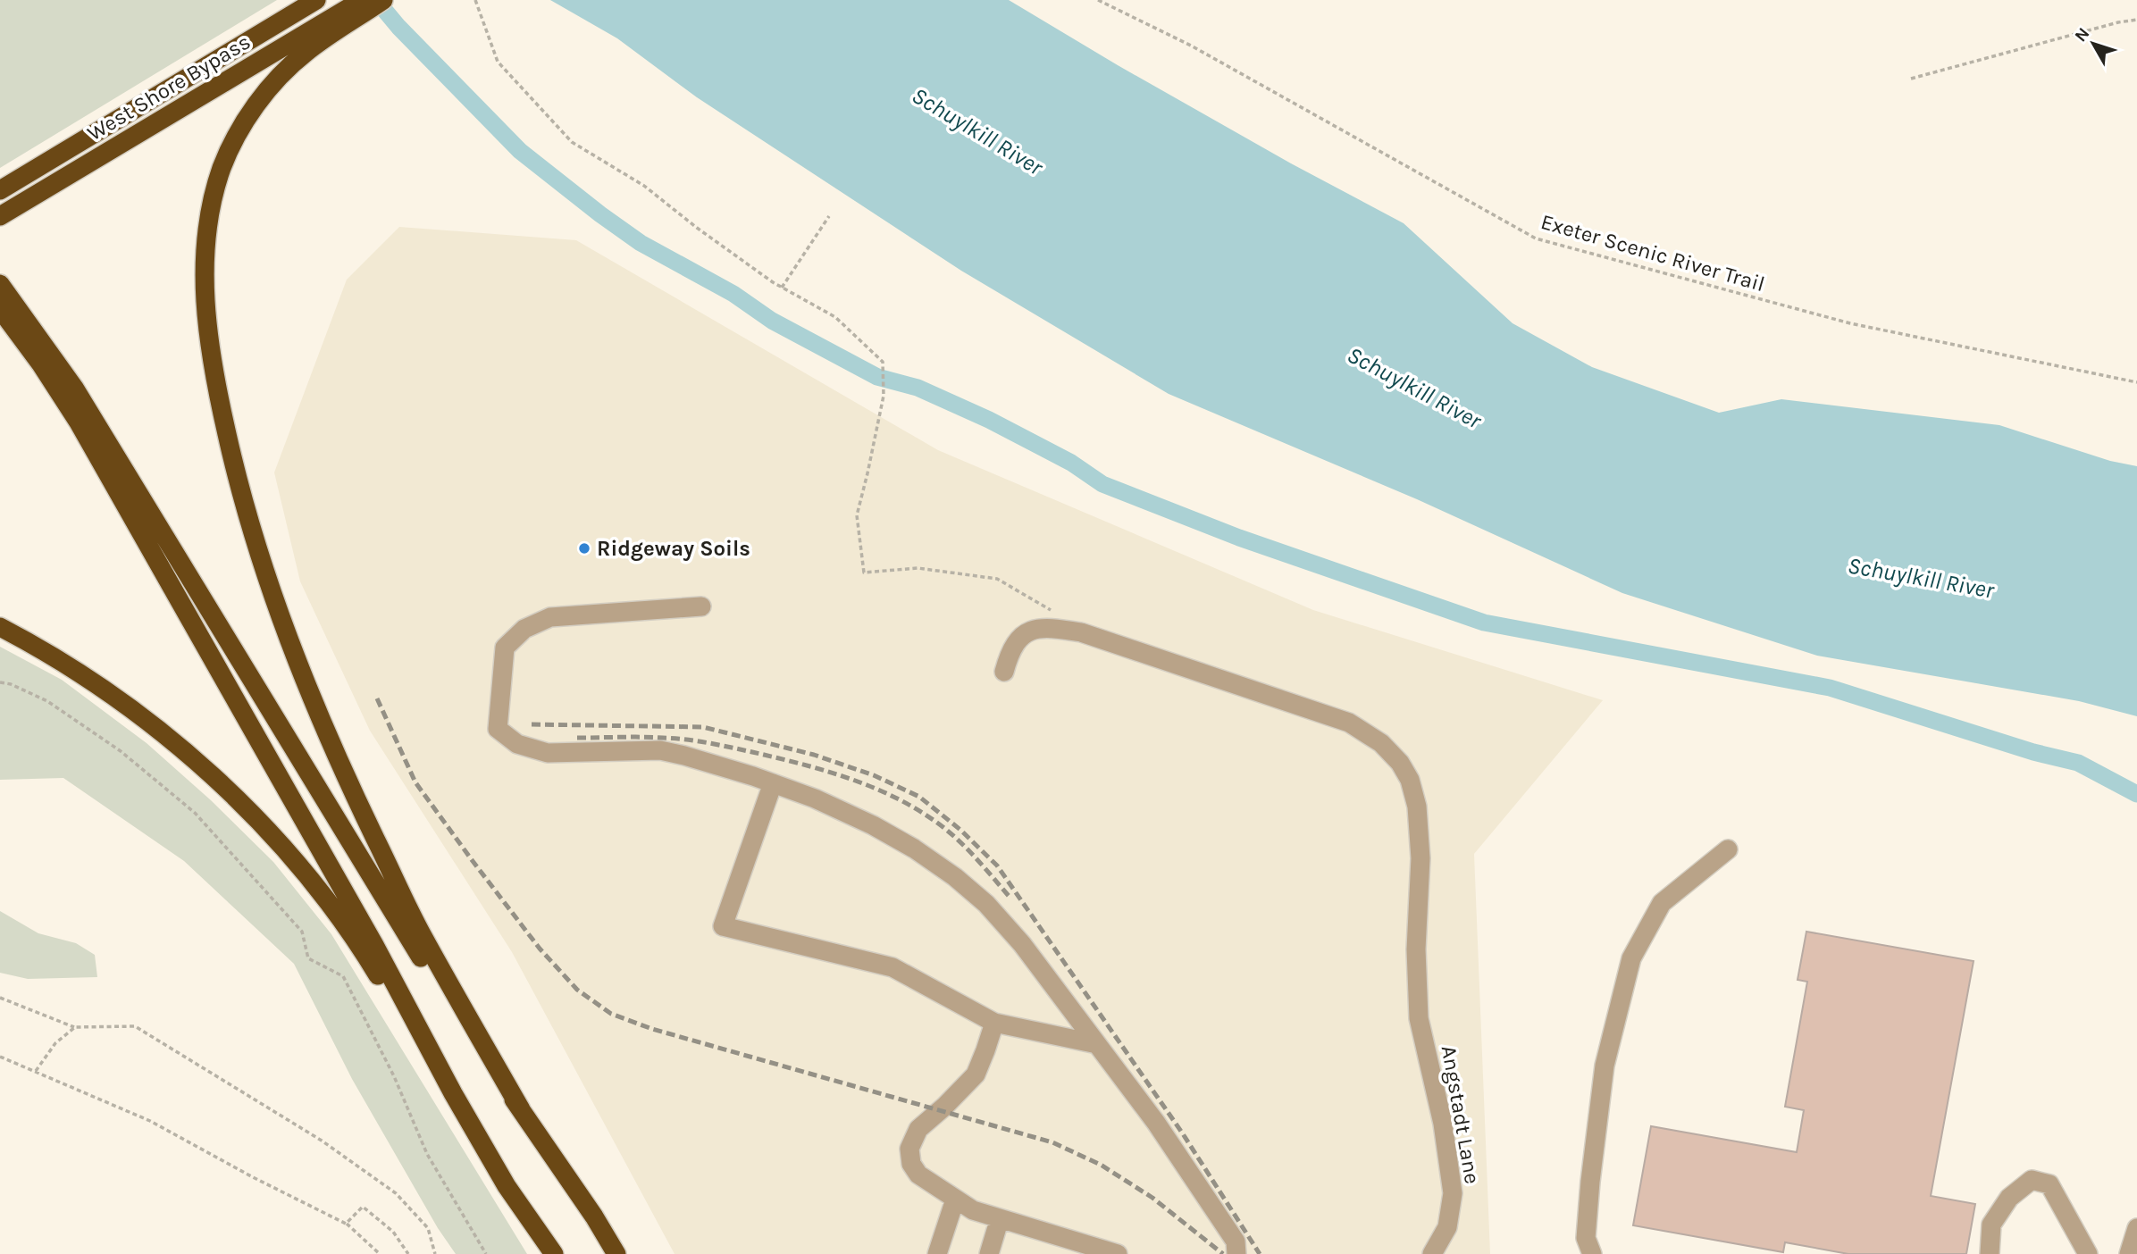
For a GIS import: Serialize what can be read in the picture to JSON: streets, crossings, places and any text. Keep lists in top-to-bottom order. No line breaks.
{"streets":{"highway":["West Shore Bypass"],"lane":["Angstadt Lane"],"path":["Exeter Scenic River Trail"]},"water":["Schuylkill River"],"places":["Ridgeway Soils"],"north":"top left"}
